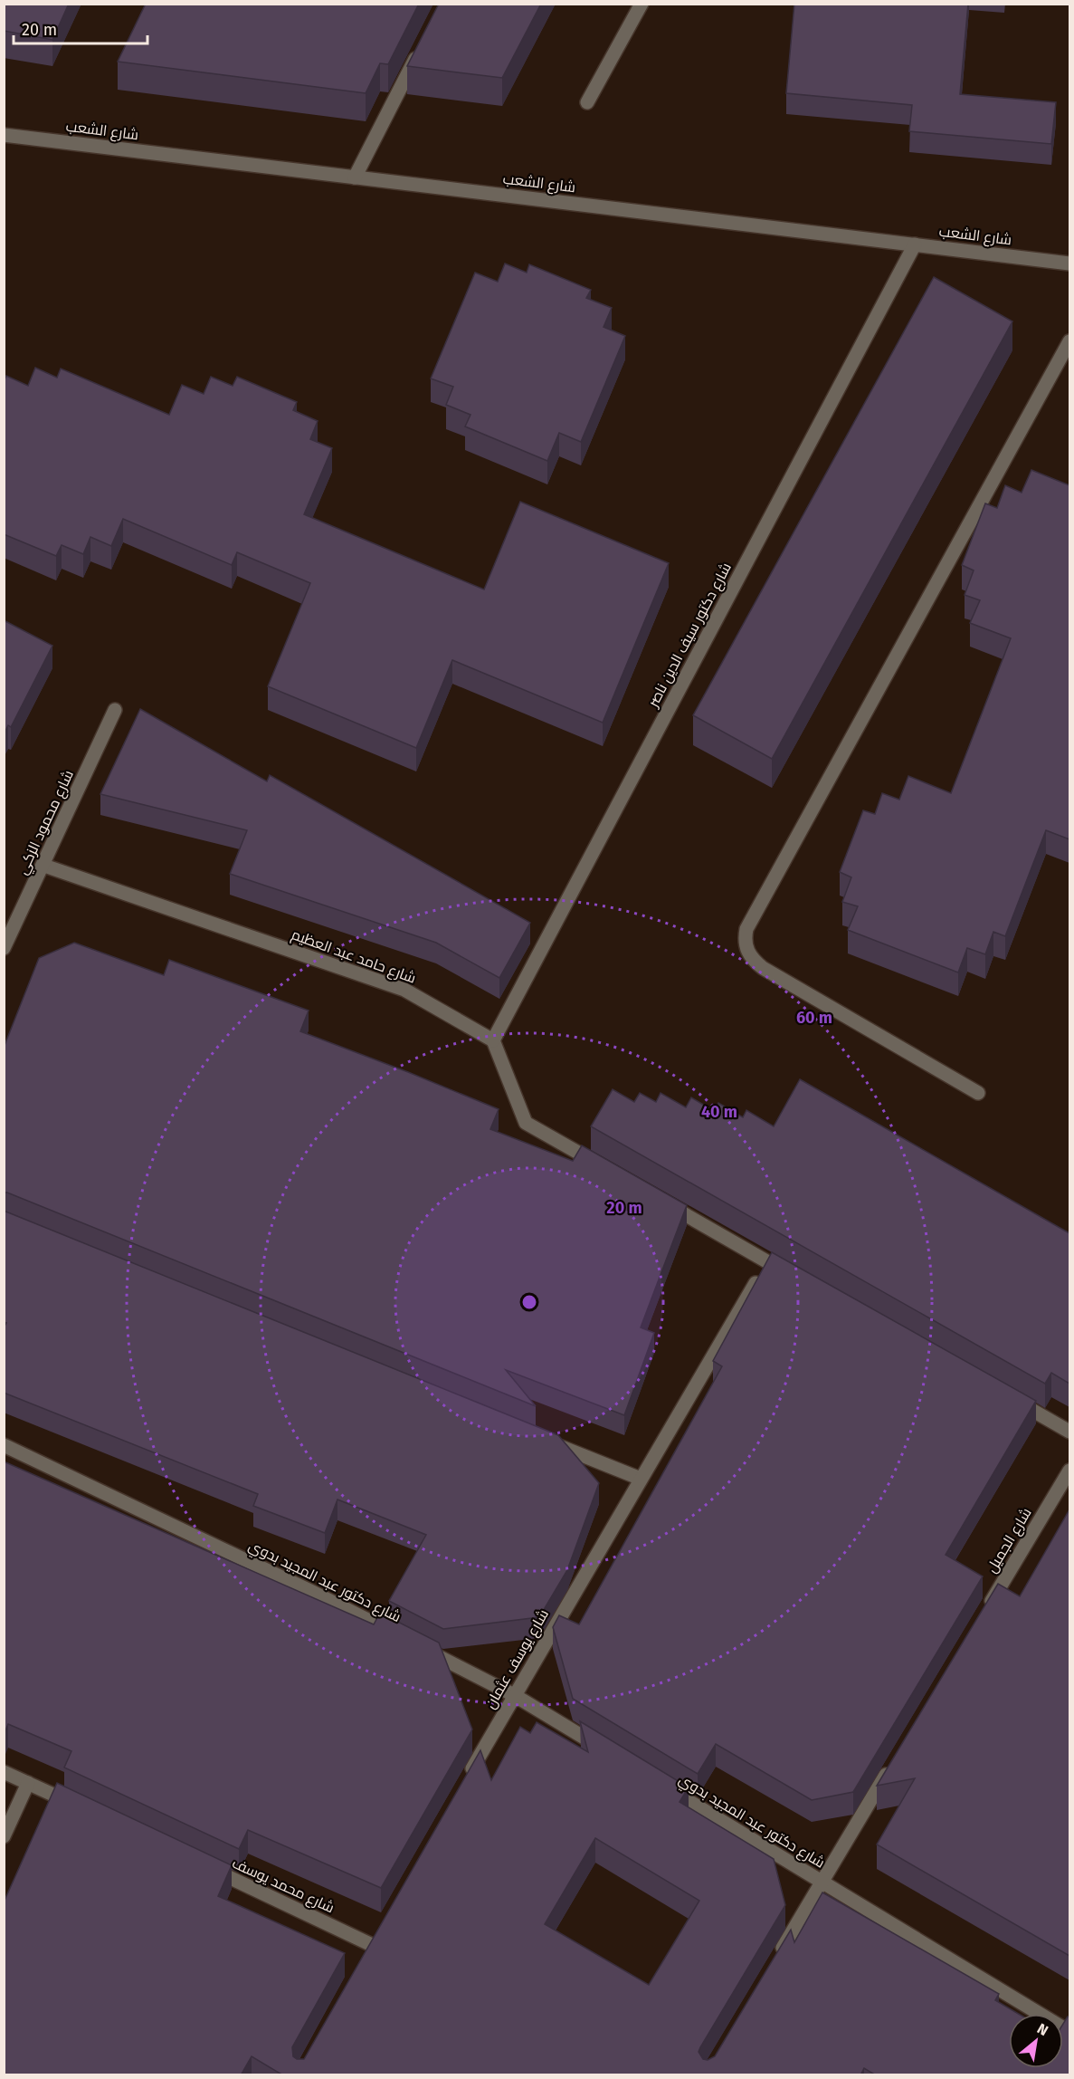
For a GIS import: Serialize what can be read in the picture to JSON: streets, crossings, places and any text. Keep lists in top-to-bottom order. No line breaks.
{"streets":{"street":["شارع الشعب","شارع دكتور سيف الدين ناصر","شارع محمود الزكي","شارع حامد عبد العظيم","شارع الجميل","شارع دكتور عبد المجيد بدوي","شارع يوسف عثمان","شارع محمد يوسف"]},"crossings":[["شارع الشعب","شارع دكتور سيف الدين ناصر"],["شارع دكتور سيف الدين ناصر","شارع حامد عبد العظيم"],["شارع محمود الزكي","شارع حامد عبد العظيم"]],"scale_bar":"20 m","north":"top right","rings":["60 m","40 m","20 m"]}
